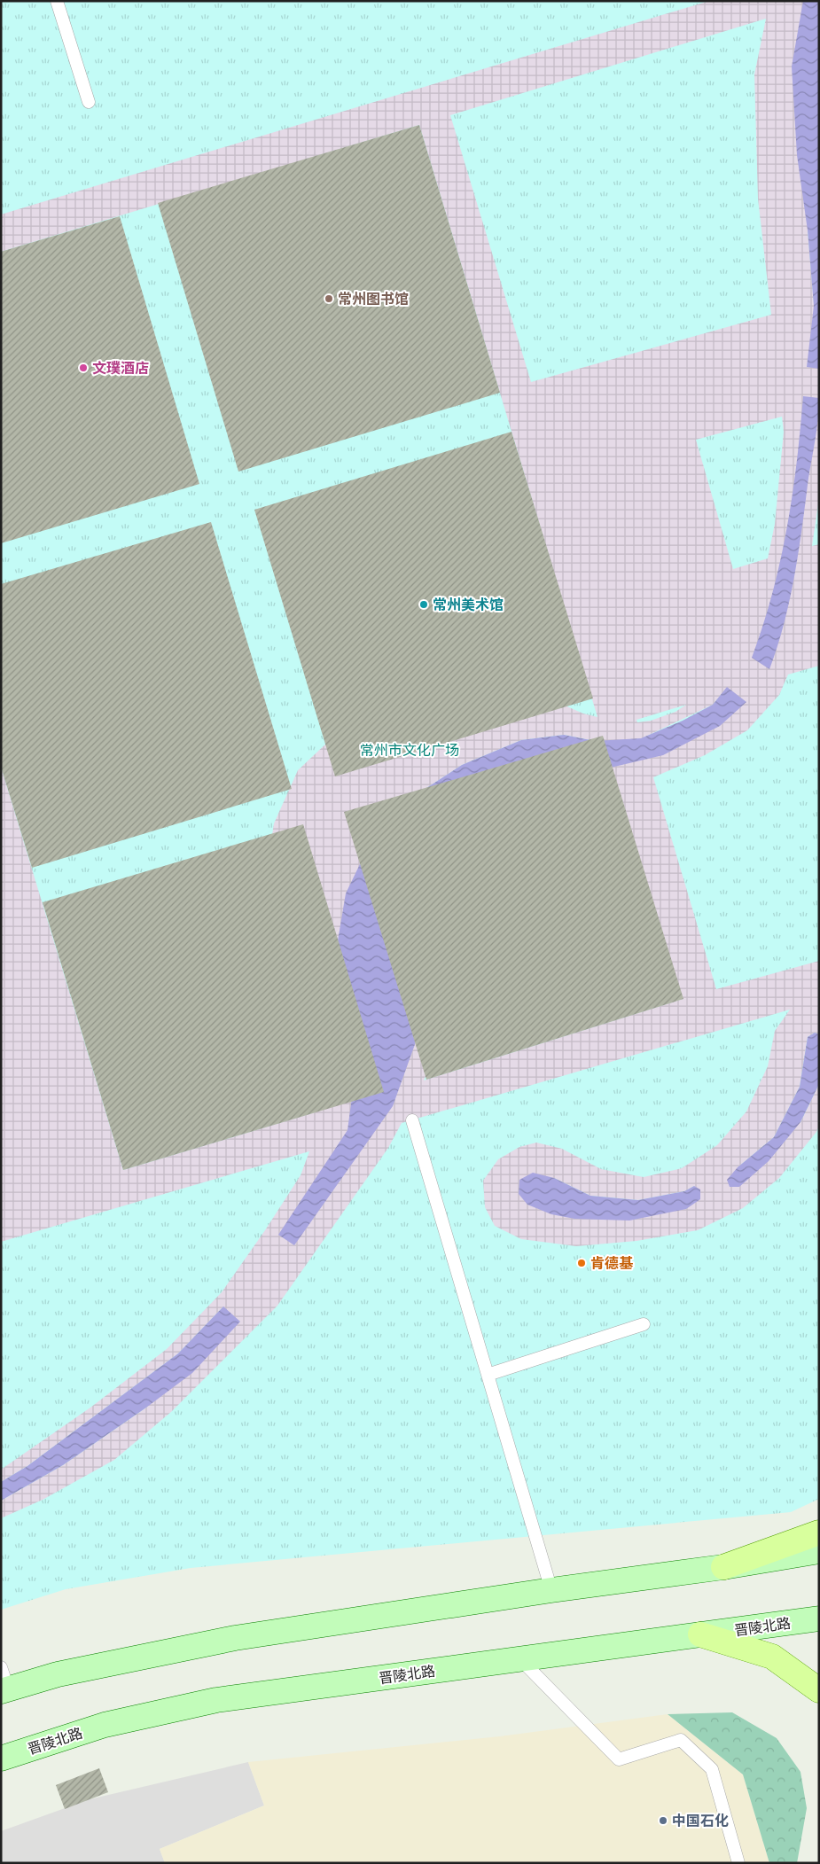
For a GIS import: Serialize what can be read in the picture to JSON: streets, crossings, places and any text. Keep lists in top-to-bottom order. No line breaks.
{"streets":{"main road":["晋陵北路"]},"parks":["常州市文化广场"],"places":["常州图书馆","文璞酒店","常州美术馆","肯德基","中国石化"]}
